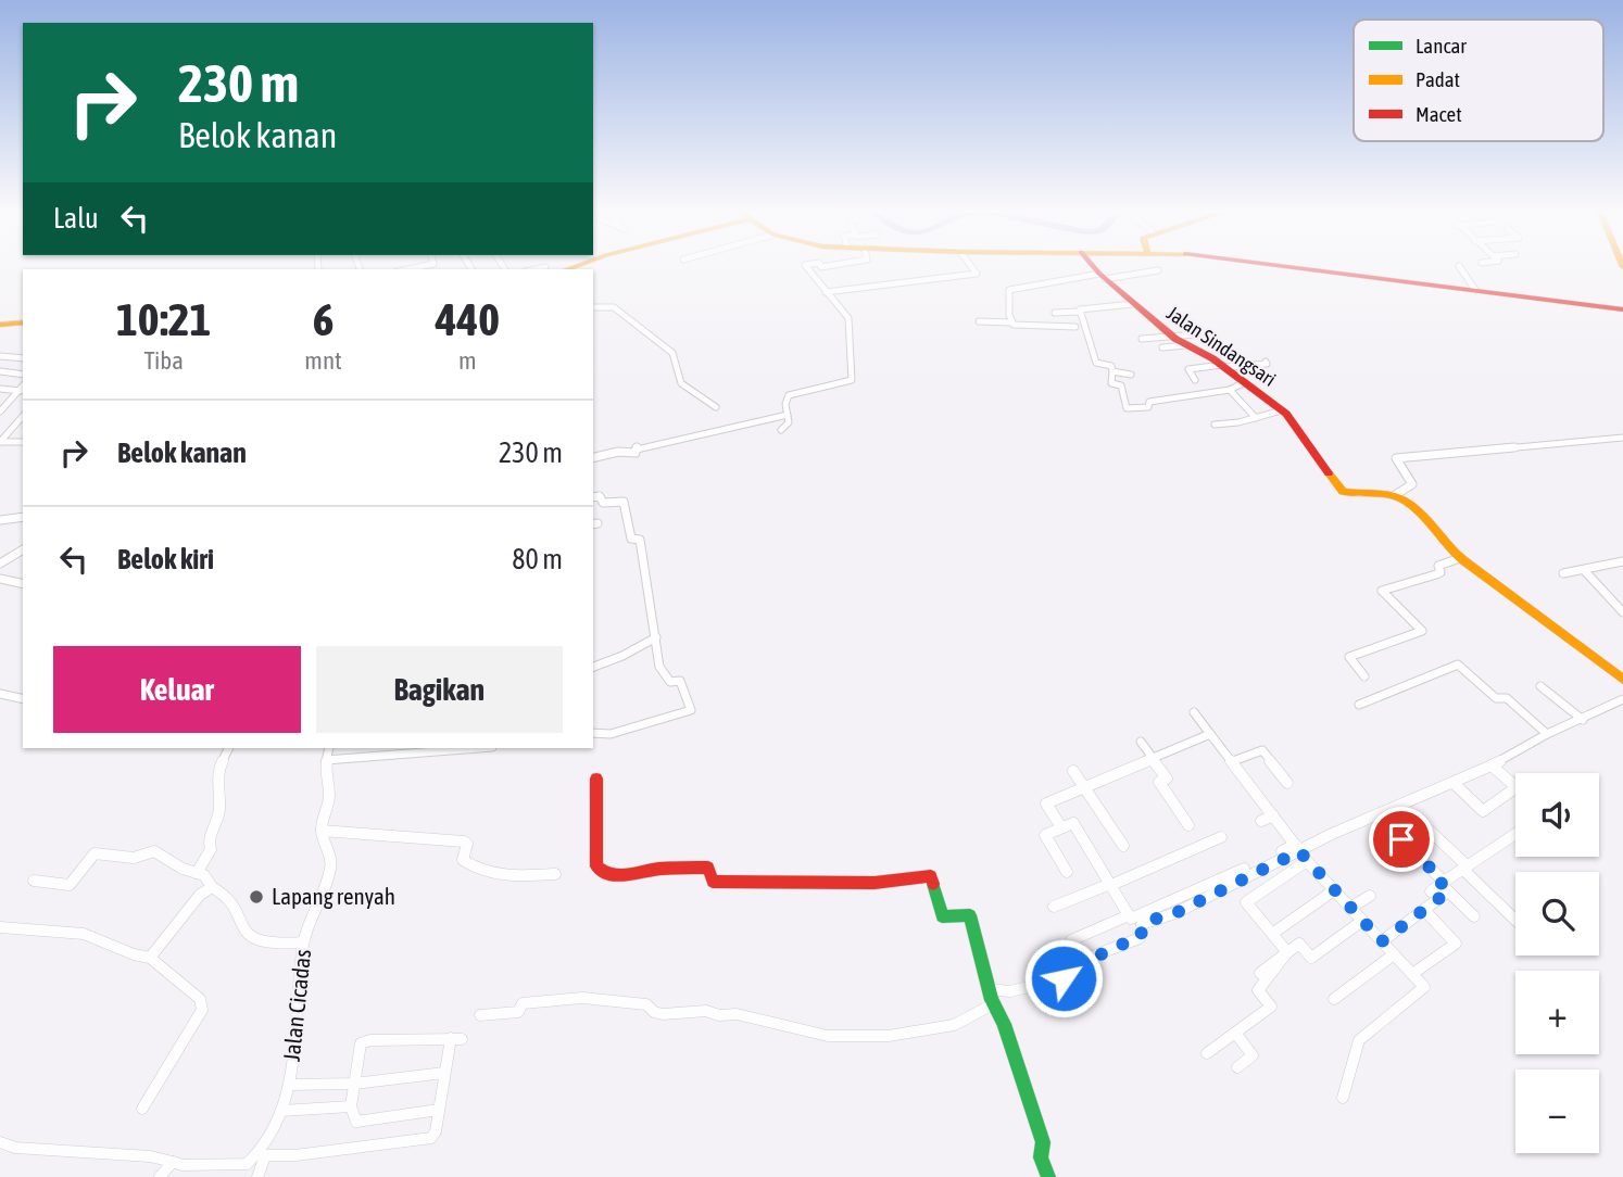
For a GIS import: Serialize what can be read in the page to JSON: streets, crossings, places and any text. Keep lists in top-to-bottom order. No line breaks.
{"streets":{"street":["Jalan Sindangsari","Jalan Cicadas"]},"places":["Lapang renyah"],"legend":["Lancar","Padat","Macet"],"page":{"turn":["230 m","Belok kanan"],"then":"Lalu","eta":["10:21","Tiba","6","mnt","440","m"],"list":[{"name":"Belok kanan","value":"230 m"},{"name":"Belok kiri","value":"80 m"}],"buttons":["Keluar","Bagikan"],"map_buttons":["+","−"]}}
